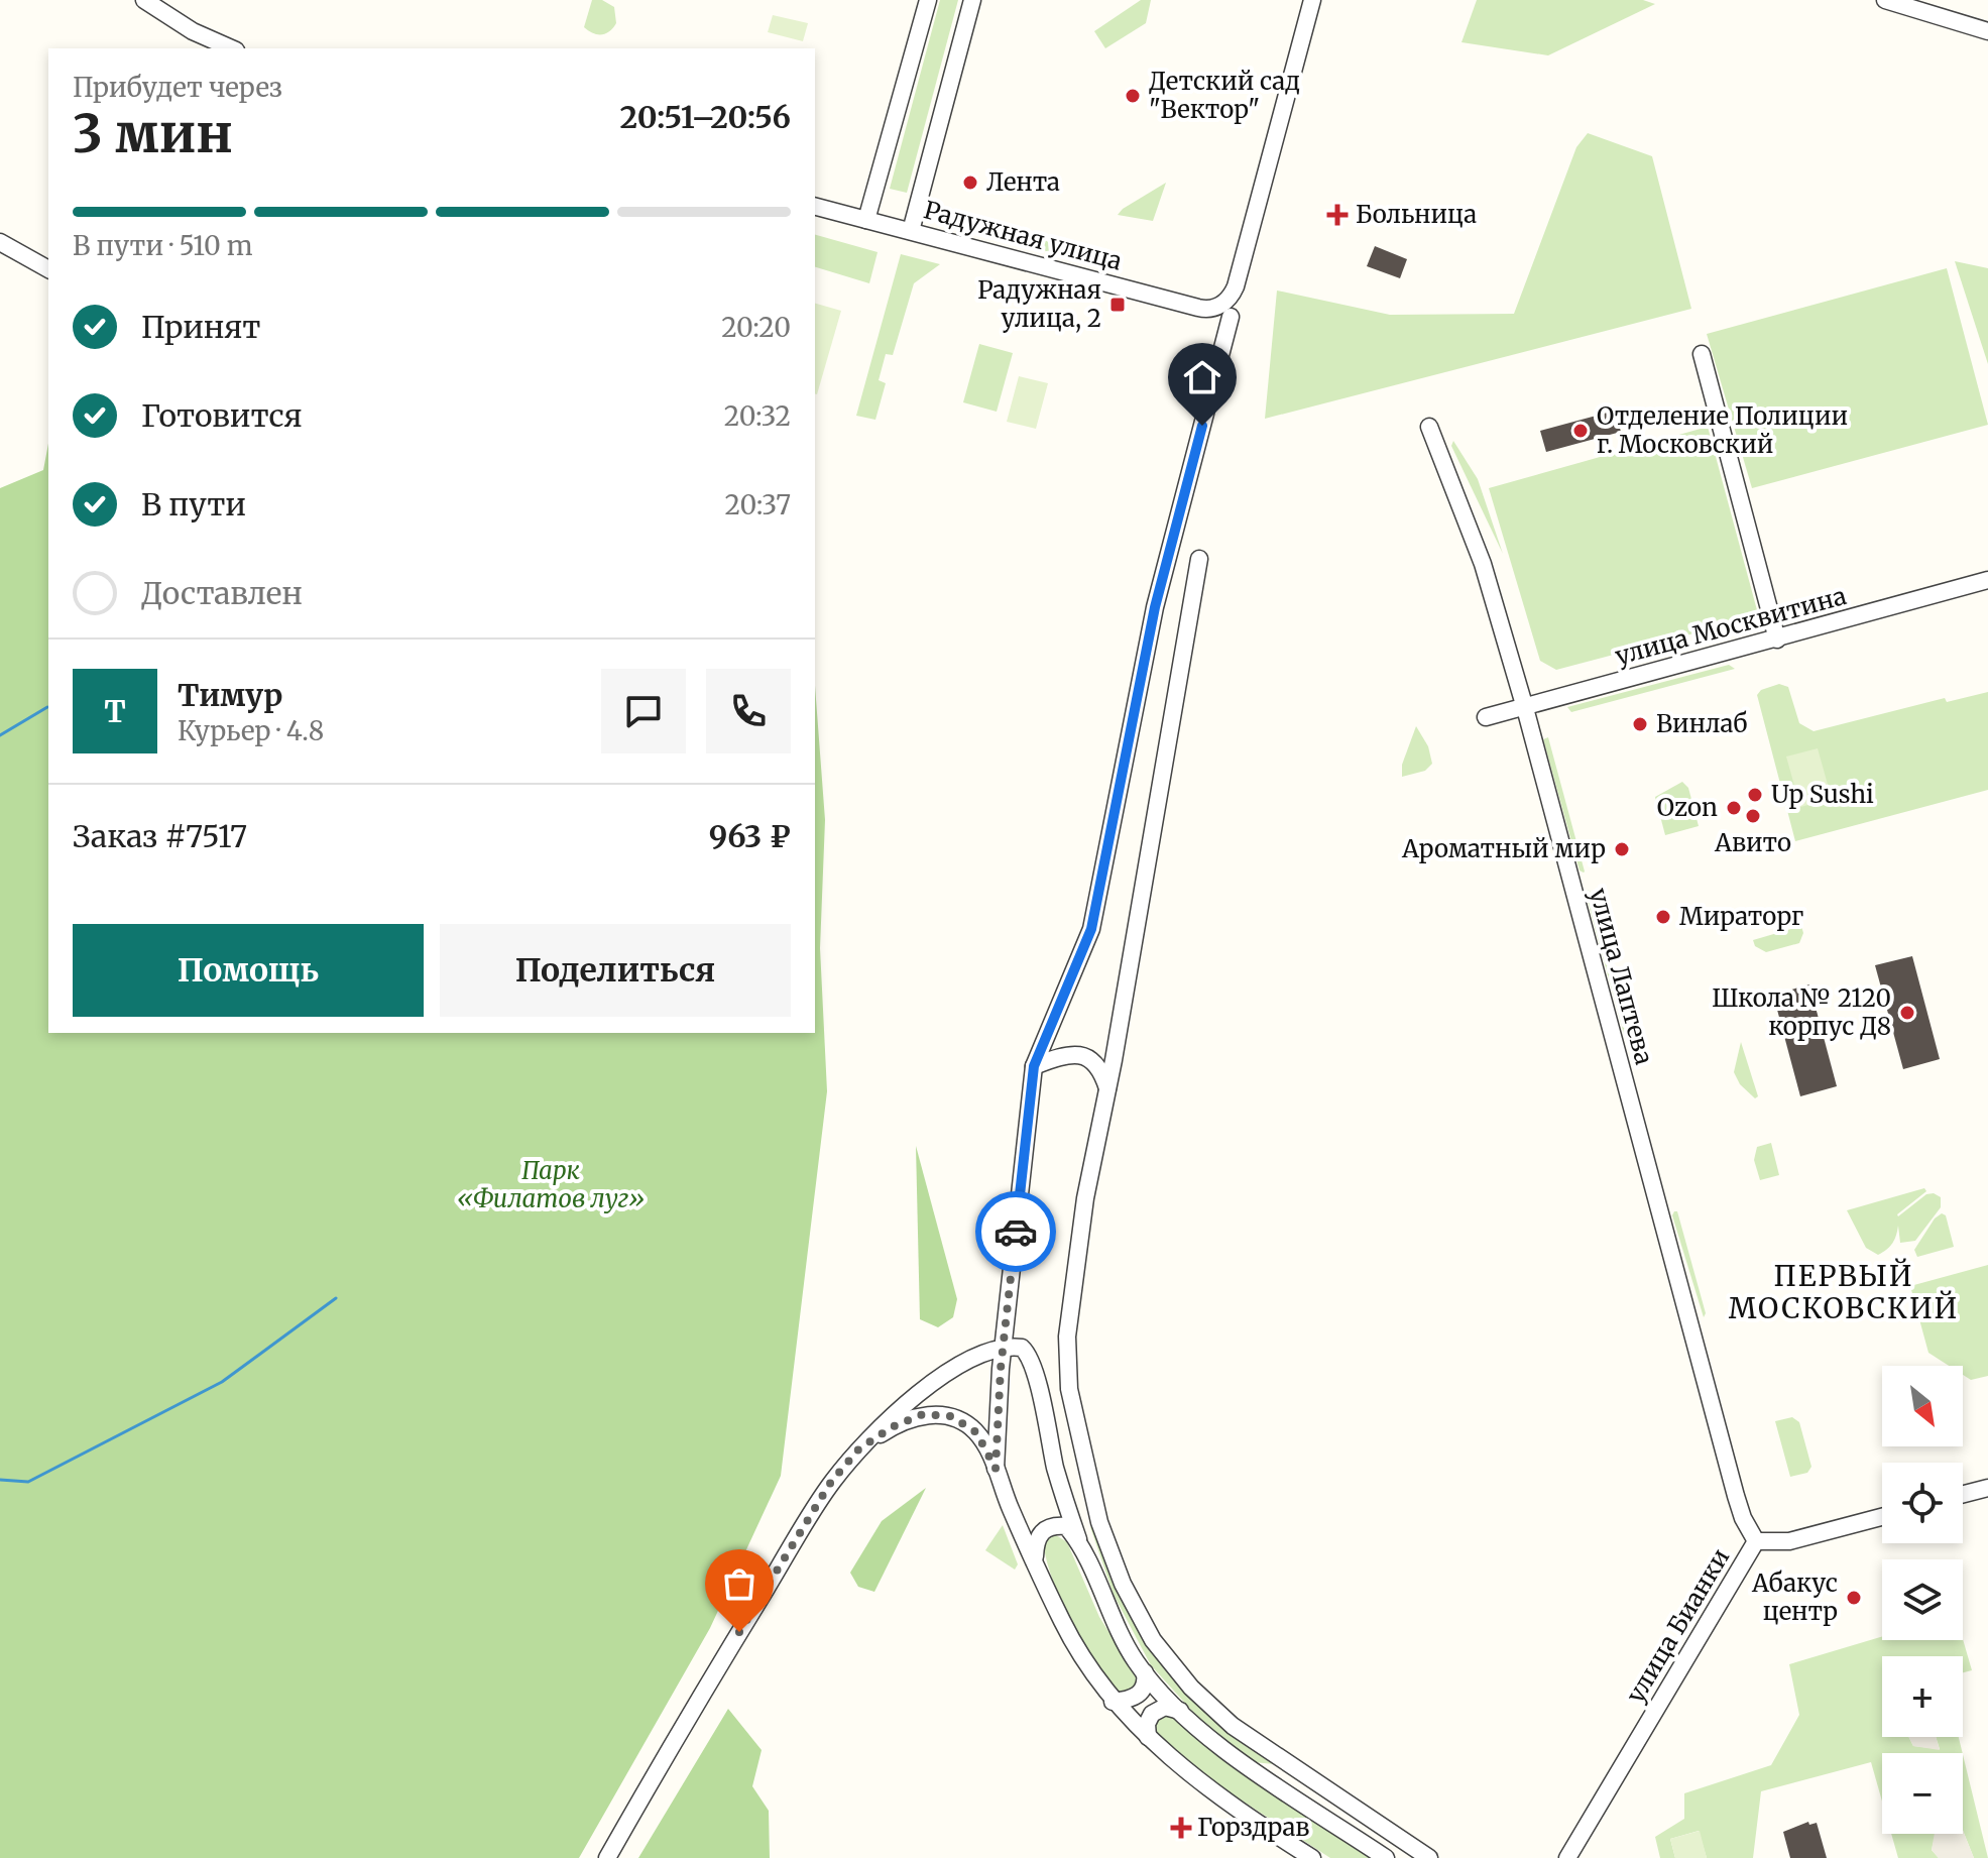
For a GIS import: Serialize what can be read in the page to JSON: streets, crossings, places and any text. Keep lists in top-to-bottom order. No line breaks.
{"streets":{"street":["Радужная улица","улица Москвитина","улица Лаптева","улица Бианки"]},"crossings":[["улица Москвитина","улица Лаптева"],["улица Лаптева","улица Бианки"]],"districts":["ПЕРВЫЙ МОСКОВСКИЙ"],"parks":["Парк «Филатов луг»"],"places":{"other":["Детский сад \"Вектор\"","Лента","Отделение Полиции г. Московский","Винлаб","Up Sushi","Ozon","Авито","Ароматный мир","Мираторг","Школа № 2120 корпус Д8","Абакус центр"],"health":["Больница","Горздрав"],"transit":["Радужная улица, 2"]},"north":"bottom right","page":{"heading":["3 мин","Прибудет через","20:51–20:56"],"panel":["Тимур","Курьер · 4.8","Заказ #7517","963 ₽"],"bar":"В пути · 510 m","list":[["Принят","20:20"],["Готовится","20:32"],["В пути","20:37"],"Доставлен"],"round":"Т","buttons":["Помощь","Поделиться"],"map_buttons":["+","−"]}}
